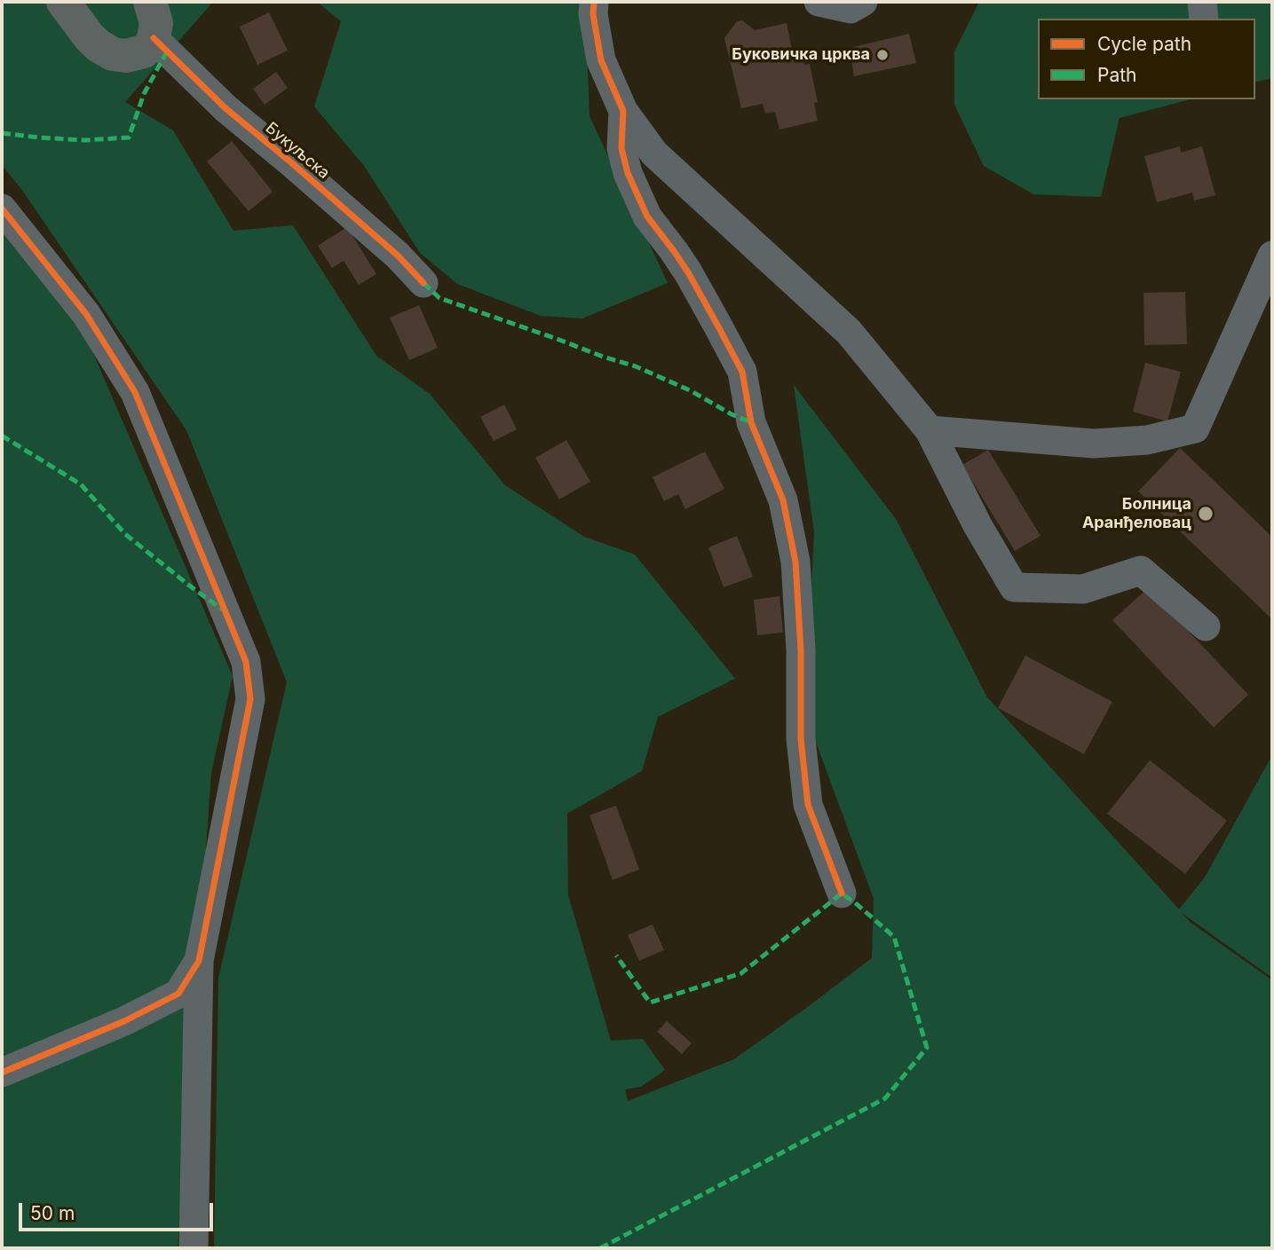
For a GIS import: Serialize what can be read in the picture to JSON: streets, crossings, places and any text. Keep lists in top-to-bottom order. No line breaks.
{"streets":{"street":["Букуљска"]},"places":["Буковичка црква","Болница Аранђеловац"],"legend":["Cycle path","Path"],"scale_bar":"50 m"}
